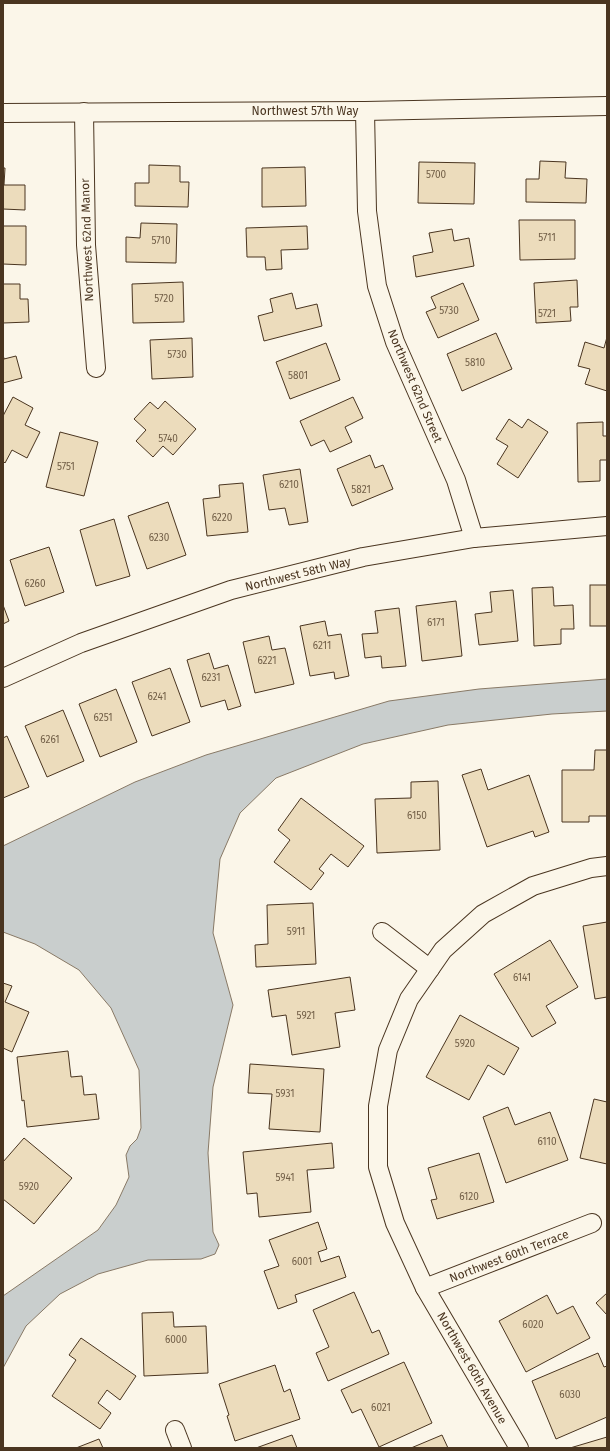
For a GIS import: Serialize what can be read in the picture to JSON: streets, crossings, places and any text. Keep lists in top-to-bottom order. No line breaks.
{"streets":{"street":["Northwest 57th Way","Northwest 62nd Manor","Northwest 62nd Street","Northwest 58th Way","Northwest 60th Terrace","Northwest 60th Avenue"]},"crossings":[["Northwest 57th Way","Northwest 62nd Manor"],["Northwest 57th Way","Northwest 62nd Street"],["Northwest 62nd Street","Northwest 58th Way"],["Northwest 60th Terrace","Northwest 60th Avenue"]],"house_numbers":["5700","5711","5710","5720","5730","5721","5730","5810","5801","5740","5751","6210","5821","6220","6230","6260","6171","6211","6221","6231","6241","6251","6261","6150","5911","6141","5921","5920","5931","6110","5941","5920","6120","6001","6020","6000","6030","6021"]}
